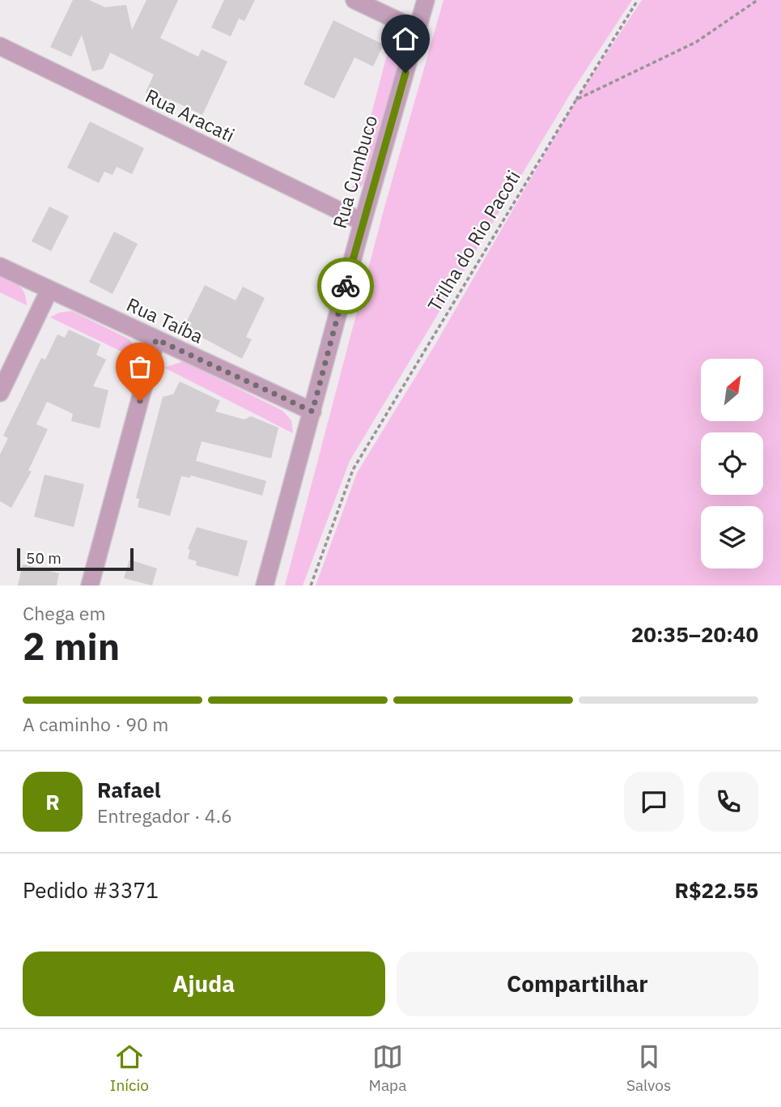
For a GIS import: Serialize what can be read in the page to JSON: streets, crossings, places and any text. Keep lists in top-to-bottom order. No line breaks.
{"streets":{"street":["Rua Aracati","Rua Cumbuco","Rua Taíba"],"path":["Trilha do Rio Pacoti"]},"crossings":[["Rua Aracati","Rua Cumbuco"],["Rua Cumbuco","Rua Taíba"]],"scale_bar":"50 m","north":"top right","page":{"scale":"50 m","heading":["2 min","Chega em","20:35–20:40"],"panel":["Rafael","Entregador · 4.6","Pedido #3371","R$22.55"],"bar":"A caminho · 90 m","round":"R","buttons":["Ajuda","Compartilhar"],"tabs":["Início","Mapa","Salvos"]}}
